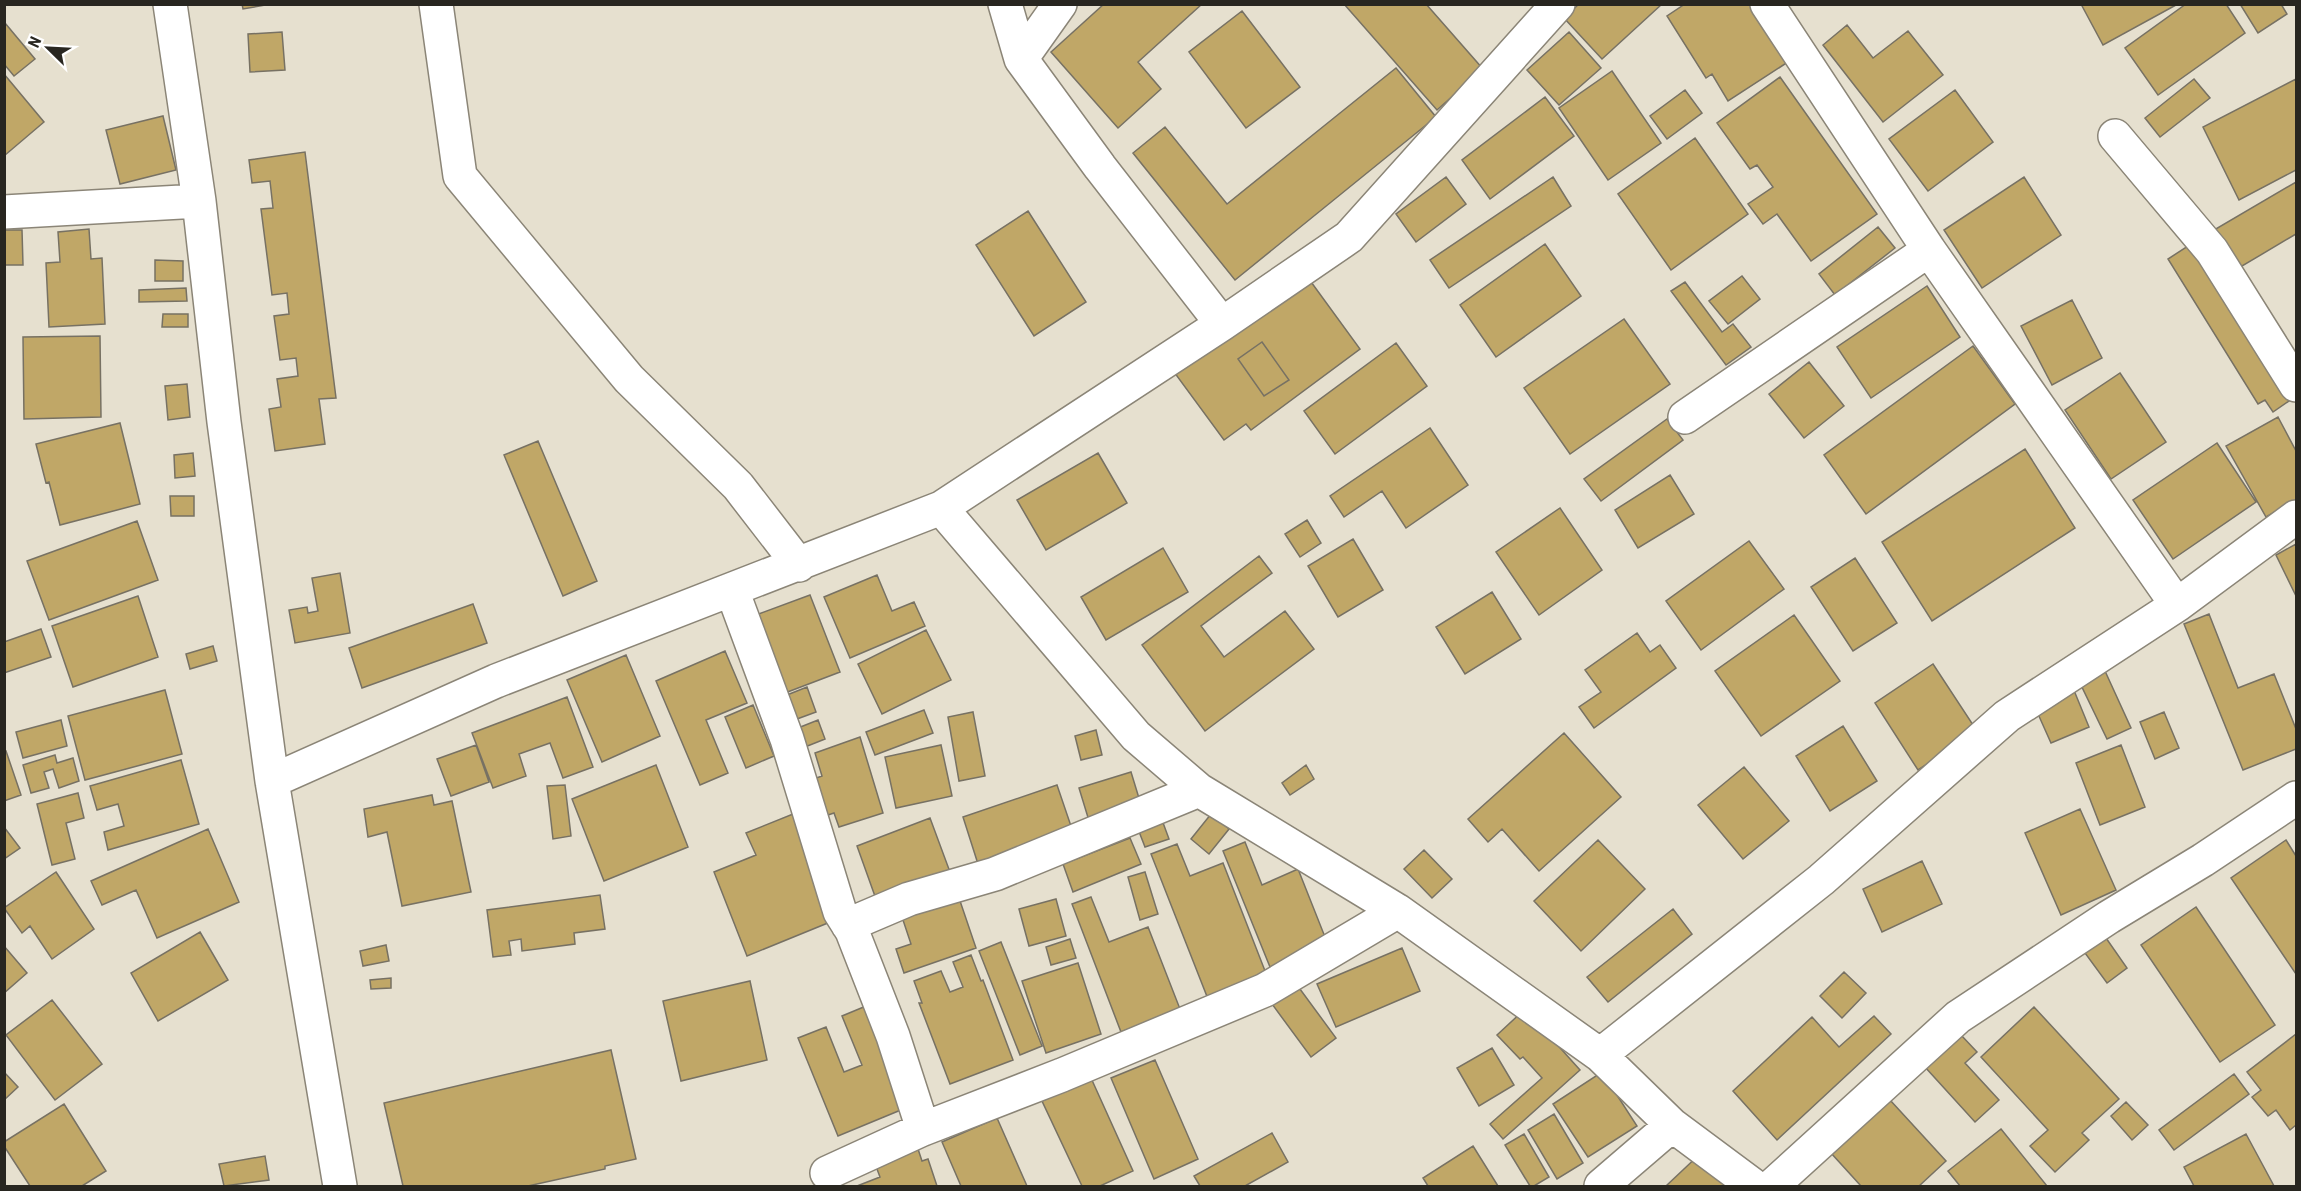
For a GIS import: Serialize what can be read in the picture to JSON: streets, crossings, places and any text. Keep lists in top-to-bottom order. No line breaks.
{"north":"top left"}
